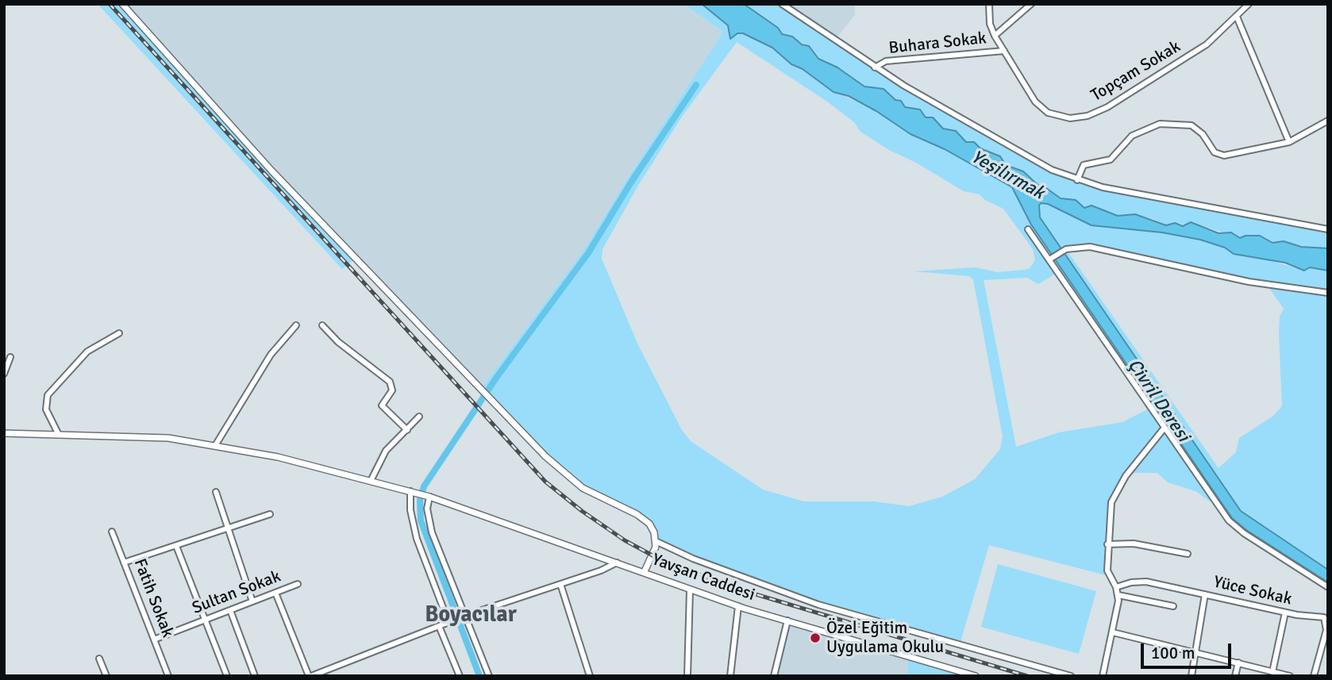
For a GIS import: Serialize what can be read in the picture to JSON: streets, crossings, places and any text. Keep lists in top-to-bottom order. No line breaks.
{"streets":{"street":["Buhara Sokak","Topçam Sokak","Yavşan Caddesi","Yüce Sokak","Sultan Sokak","Fatih Sokak"]},"crossings":[["Buhara Sokak","Topçam Sokak"],["Sultan Sokak","Fatih Sokak"]],"districts":["Boyacılar"],"water":["Yeşilırmak","Çivril Deresi"],"places":["Özel Eğitim Uygulama Okulu"],"scale_bar":"100 m"}
